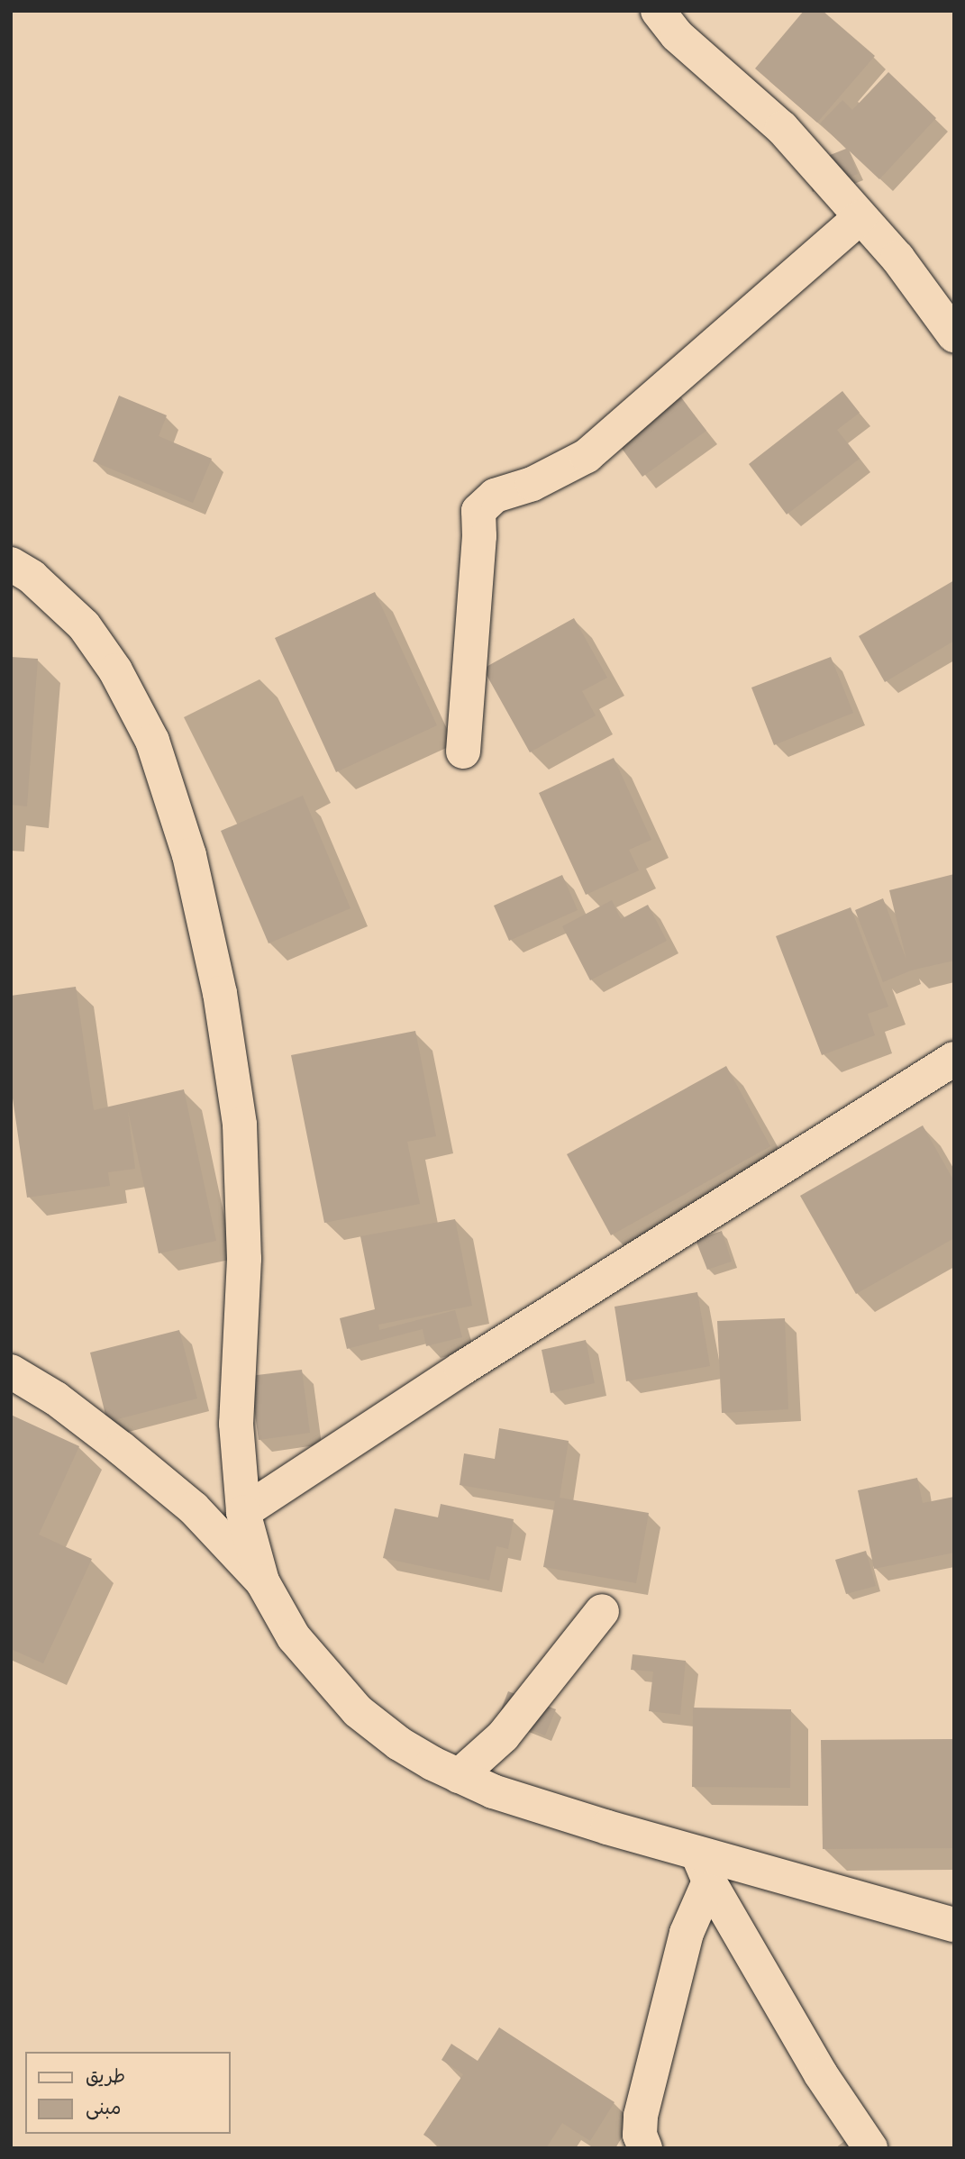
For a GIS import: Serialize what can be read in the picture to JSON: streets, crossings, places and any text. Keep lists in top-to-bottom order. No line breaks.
{"legend":["طريق","مبنى"]}
